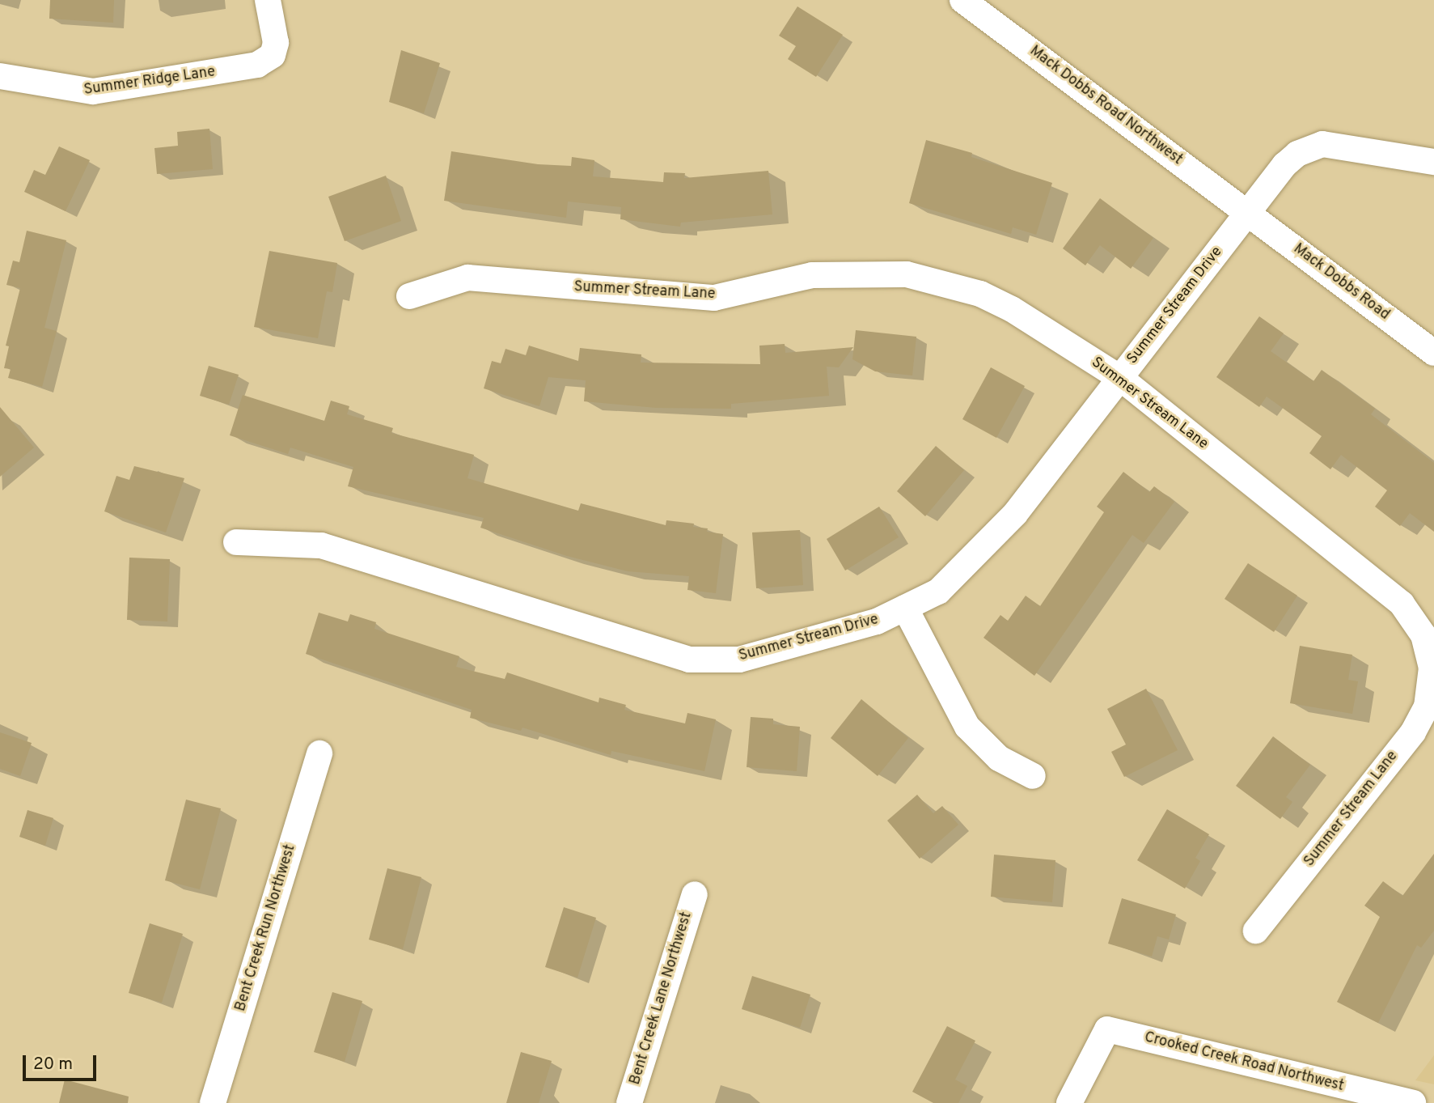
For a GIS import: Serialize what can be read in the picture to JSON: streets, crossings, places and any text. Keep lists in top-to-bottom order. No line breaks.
{"streets":{"street":["Summer Ridge Lane","Mack Dobbs Road Northwest","Mack Dobbs Road","Summer Stream Lane","Summer Stream Drive","Bent Creek Run Northwest","Bent Creek Lane Northwest","Crooked Creek Road Northwest"]},"crossings":[["Mack Dobbs Road Northwest","Mack Dobbs Road"],["Mack Dobbs Road Northwest","Summer Stream Drive"],["Mack Dobbs Road","Summer Stream Drive"],["Summer Stream Lane","Summer Stream Drive"]],"scale_bar":"20 m"}
